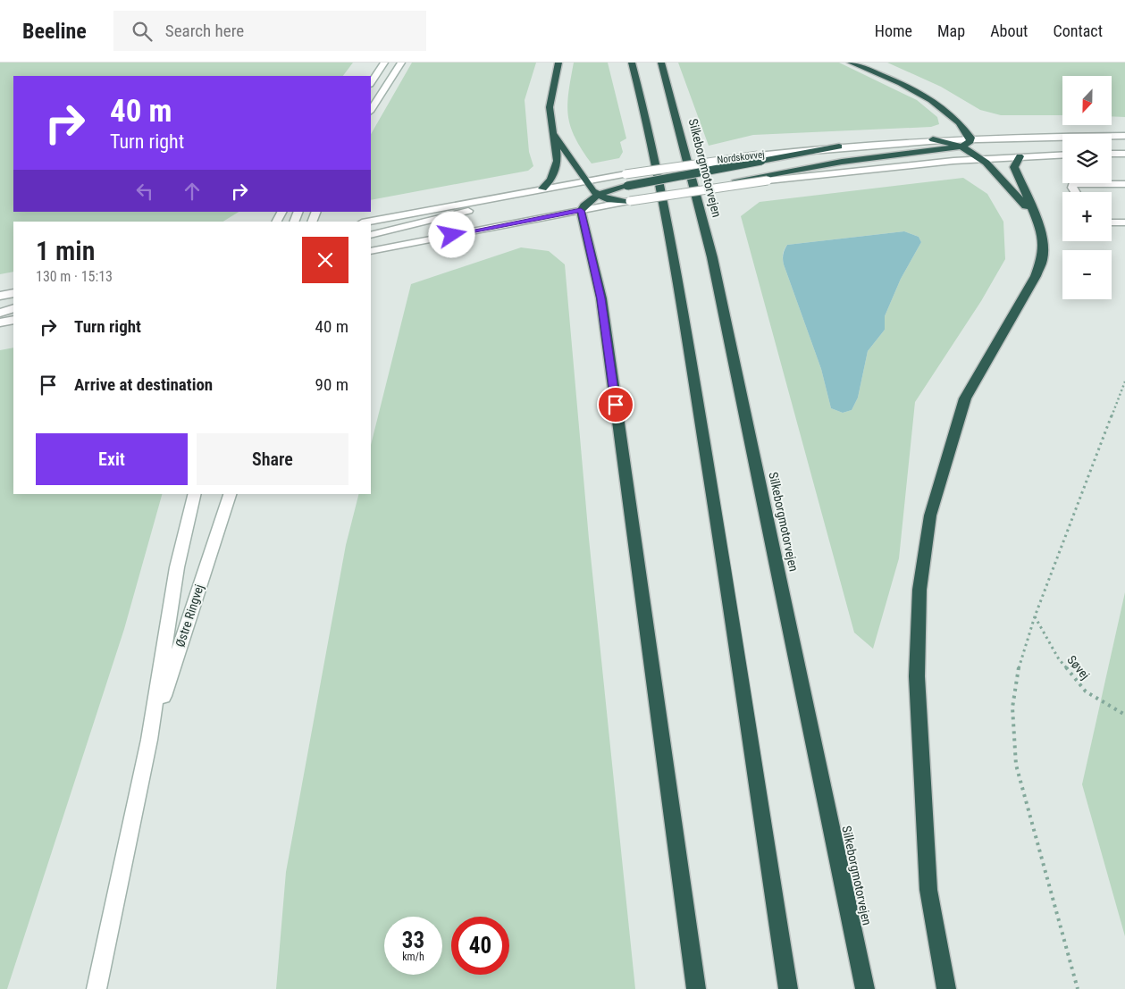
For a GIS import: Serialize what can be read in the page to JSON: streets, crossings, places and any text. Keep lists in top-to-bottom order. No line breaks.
{"streets":{"highway":["Silkeborgmotorvejen"],"street":["Nordskovvej","Østre Ringvej"],"path":["Søvej"]},"north":"bottom","page":{"header":"Beeline","search":"Search here","nav":["Home","Map","About","Contact"],"map_buttons":["+","−"],"turn":["40 m","Turn right"],"heading":["1 min","130 m · 15:13"],"list":[{"name":"Turn right","value":"40 m"},{"name":"Arrive at destination","value":"90 m"}],"buttons":["Exit","Share"],"speed":"33 km/h","limit":"40"}}
